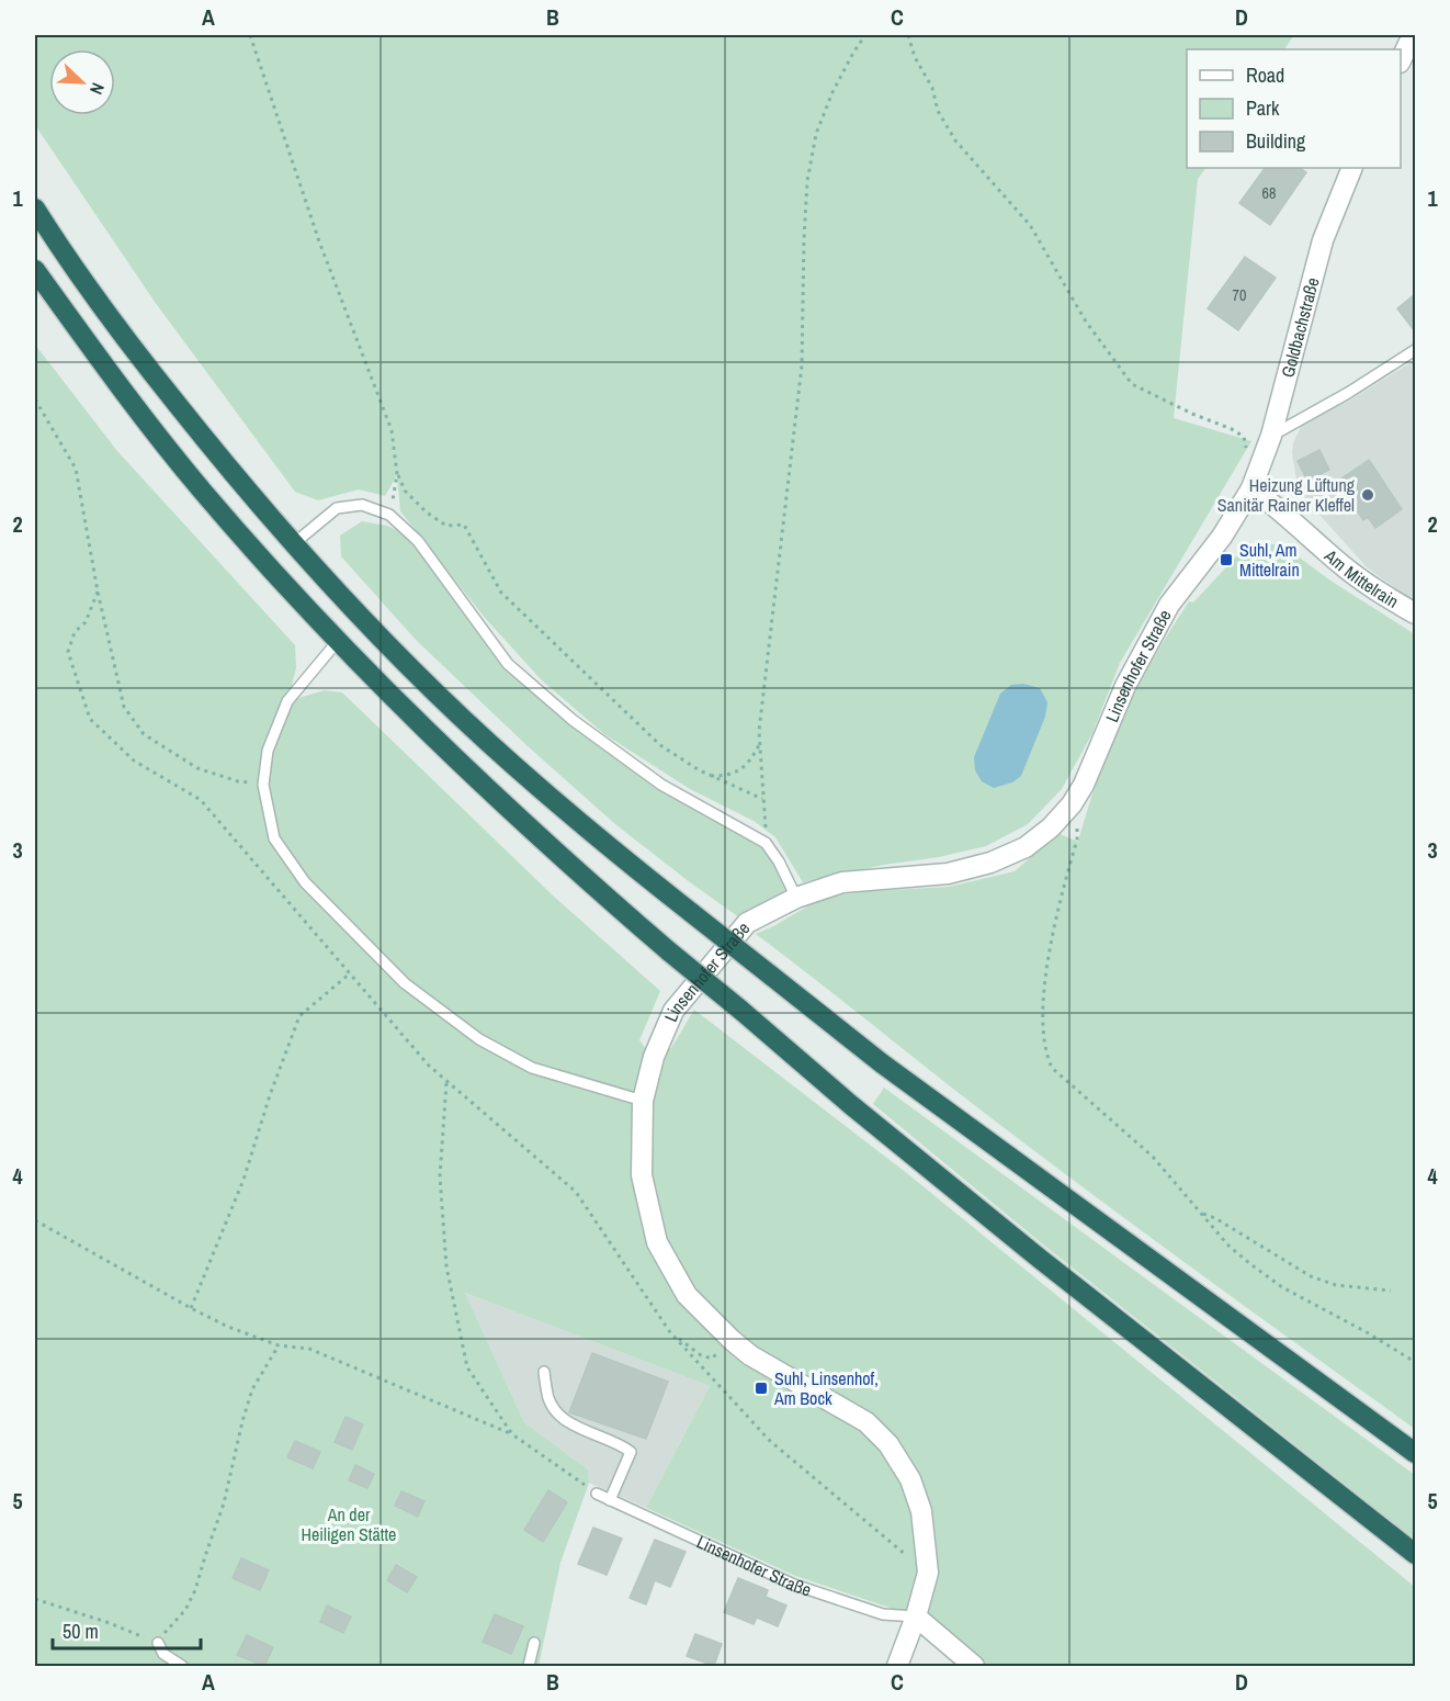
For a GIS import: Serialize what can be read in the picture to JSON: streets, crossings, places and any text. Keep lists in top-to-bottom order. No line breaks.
{"streets":{"street":["Goldbachstraße","Am Mittelrain","Linsenhofer Straße"]},"crossings":[["Goldbachstraße","Am Mittelrain"],["Goldbachstraße","Linsenhofer Straße"],["Am Mittelrain","Linsenhofer Straße"]],"parks":["An der Heiligen Stätte"],"places":{"other":["Heizung Lüftung Sanitär Rainer Kleffel"],"transit":["Suhl, Am Mittelrain","Suhl, Linsenhof, Am Bock"]},"house_numbers":["68","70"],"legend":["Road","Park","Building"],"scale_bar":"50 m","north":"bottom right","grid":{"columns":["A","B","C","D"],"rows":["1","2","3","4","5"]}}
